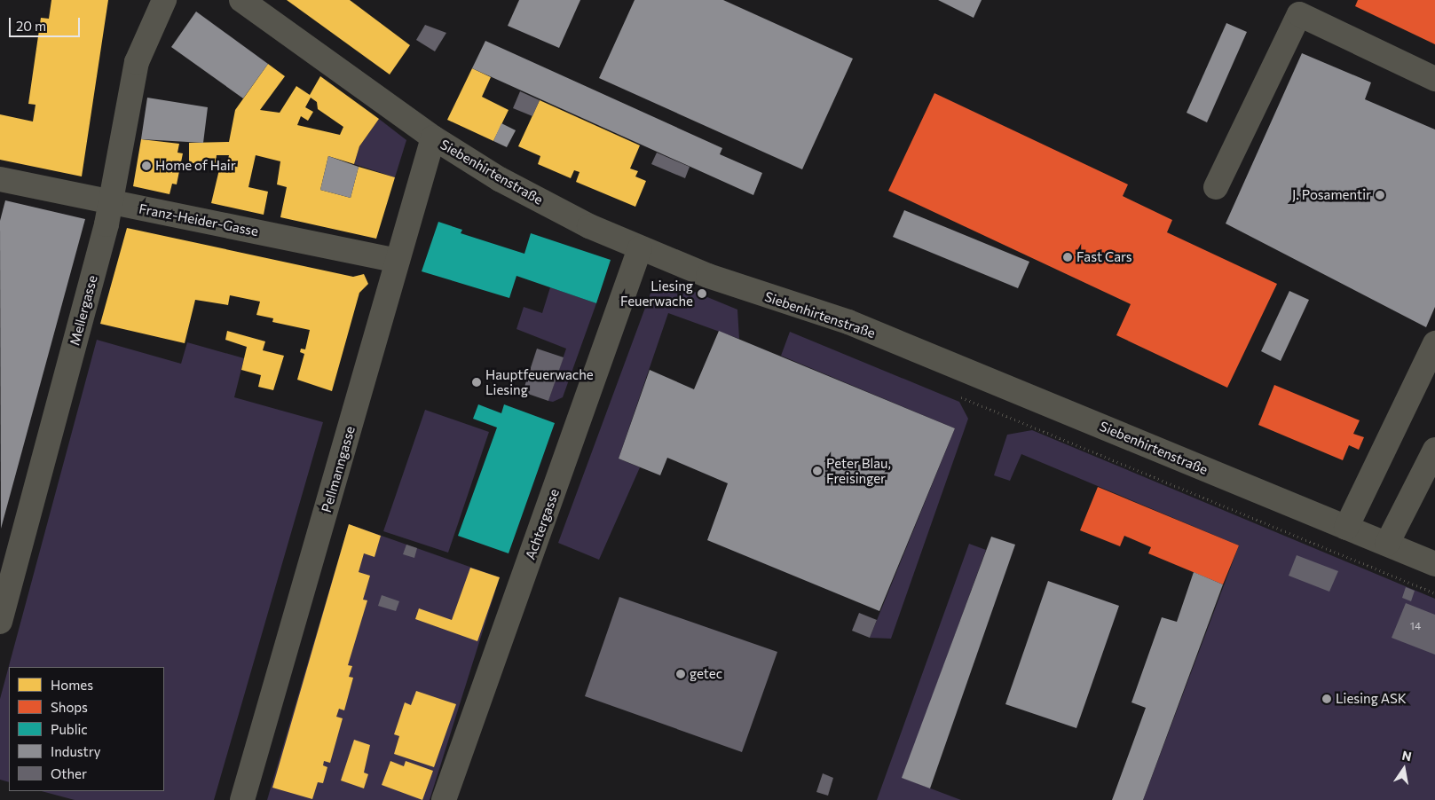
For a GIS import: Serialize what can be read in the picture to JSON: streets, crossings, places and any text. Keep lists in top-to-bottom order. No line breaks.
{"streets":{"street":["Siebenhirtenstraße","Franz-Heider-Gasse","Mellergasse","Pellmanngasse","Achtergasse"]},"crossings":[["Siebenhirtenstraße","Pellmanngasse"],["Siebenhirtenstraße","Achtergasse"],["Franz-Heider-Gasse","Mellergasse"],["Franz-Heider-Gasse","Pellmanngasse"]],"places":["Home of Hair","J. Posamentir","Fast Cars","Liesing Feuerwache","Hauptfeuerwache Liesing","Peter Blau, Freisinger","getec","Liesing ASK"],"house_numbers":["14"],"legend":["Homes","Shops","Public","Industry","Other"],"scale_bar":"20 m","north":"top"}
